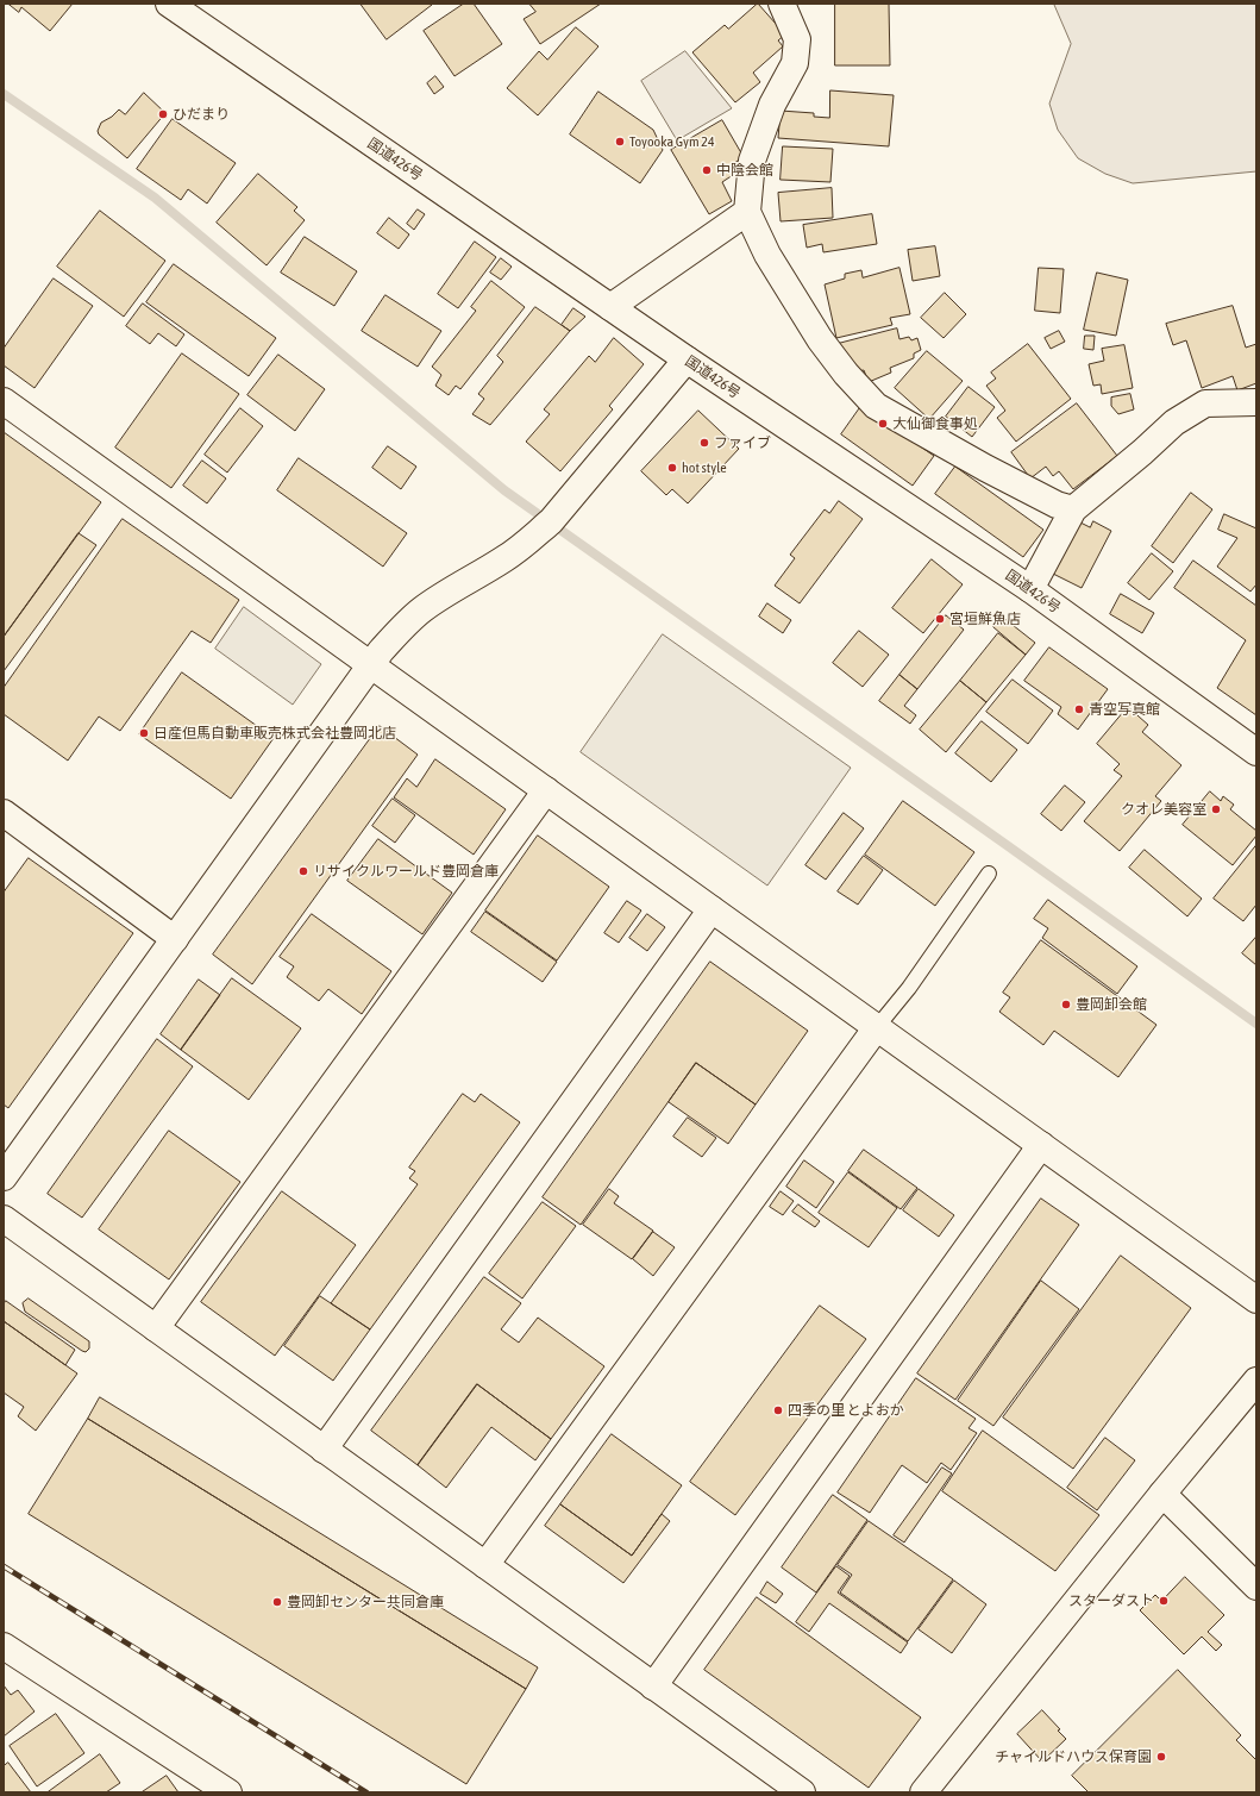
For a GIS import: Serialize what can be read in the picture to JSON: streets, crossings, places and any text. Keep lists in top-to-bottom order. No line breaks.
{"streets":{"main road":["国道426号"]},"places":["ひだまり","Toyooka Gym 24","中陰会館","大仙御食事処","ファイブ","hot style","宮垣鮮魚店","青空写真館","日産但馬自動車販売株式会社豊岡北店","クオレ美容室","リサイクルワールド豊岡倉庫","豊岡卸会館","四季の里 とよおか","スターダスト","豊岡卸センター共同倉庫","チャイルドハウス保育園"]}
